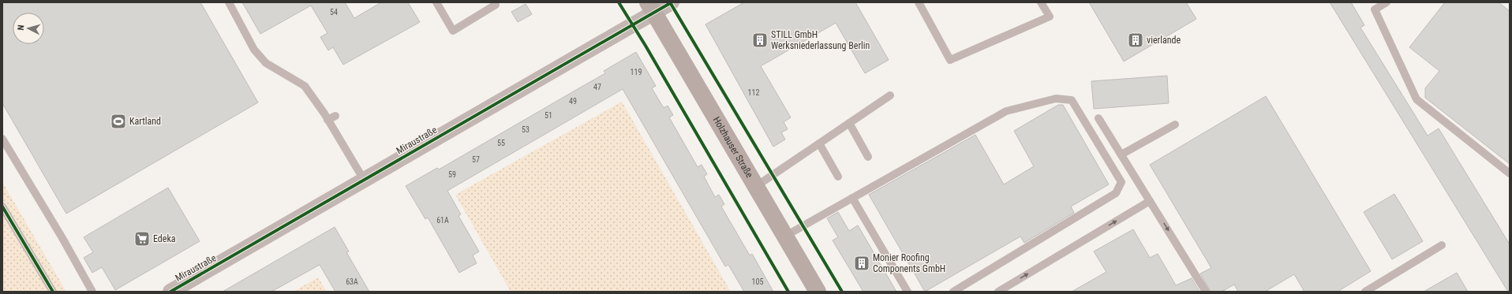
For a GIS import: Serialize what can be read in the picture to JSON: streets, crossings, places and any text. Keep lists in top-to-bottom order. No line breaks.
{"streets":{"main road":["Holzhauser Straße"],"street":["Miraustraße"]},"crossings":[["Miraustraße","Holzhauser Straße"]],"places":{"building":["STILL GmbH Werksniederlassung Berlin","vierlande","Monier Roofing Components GmbH"],"sports":["Kartland"],"supermarket":["Edeka"]},"house_numbers":["54","119","47","112","49","51","53","55","57","59","61A","63A","105"],"north":"left"}
